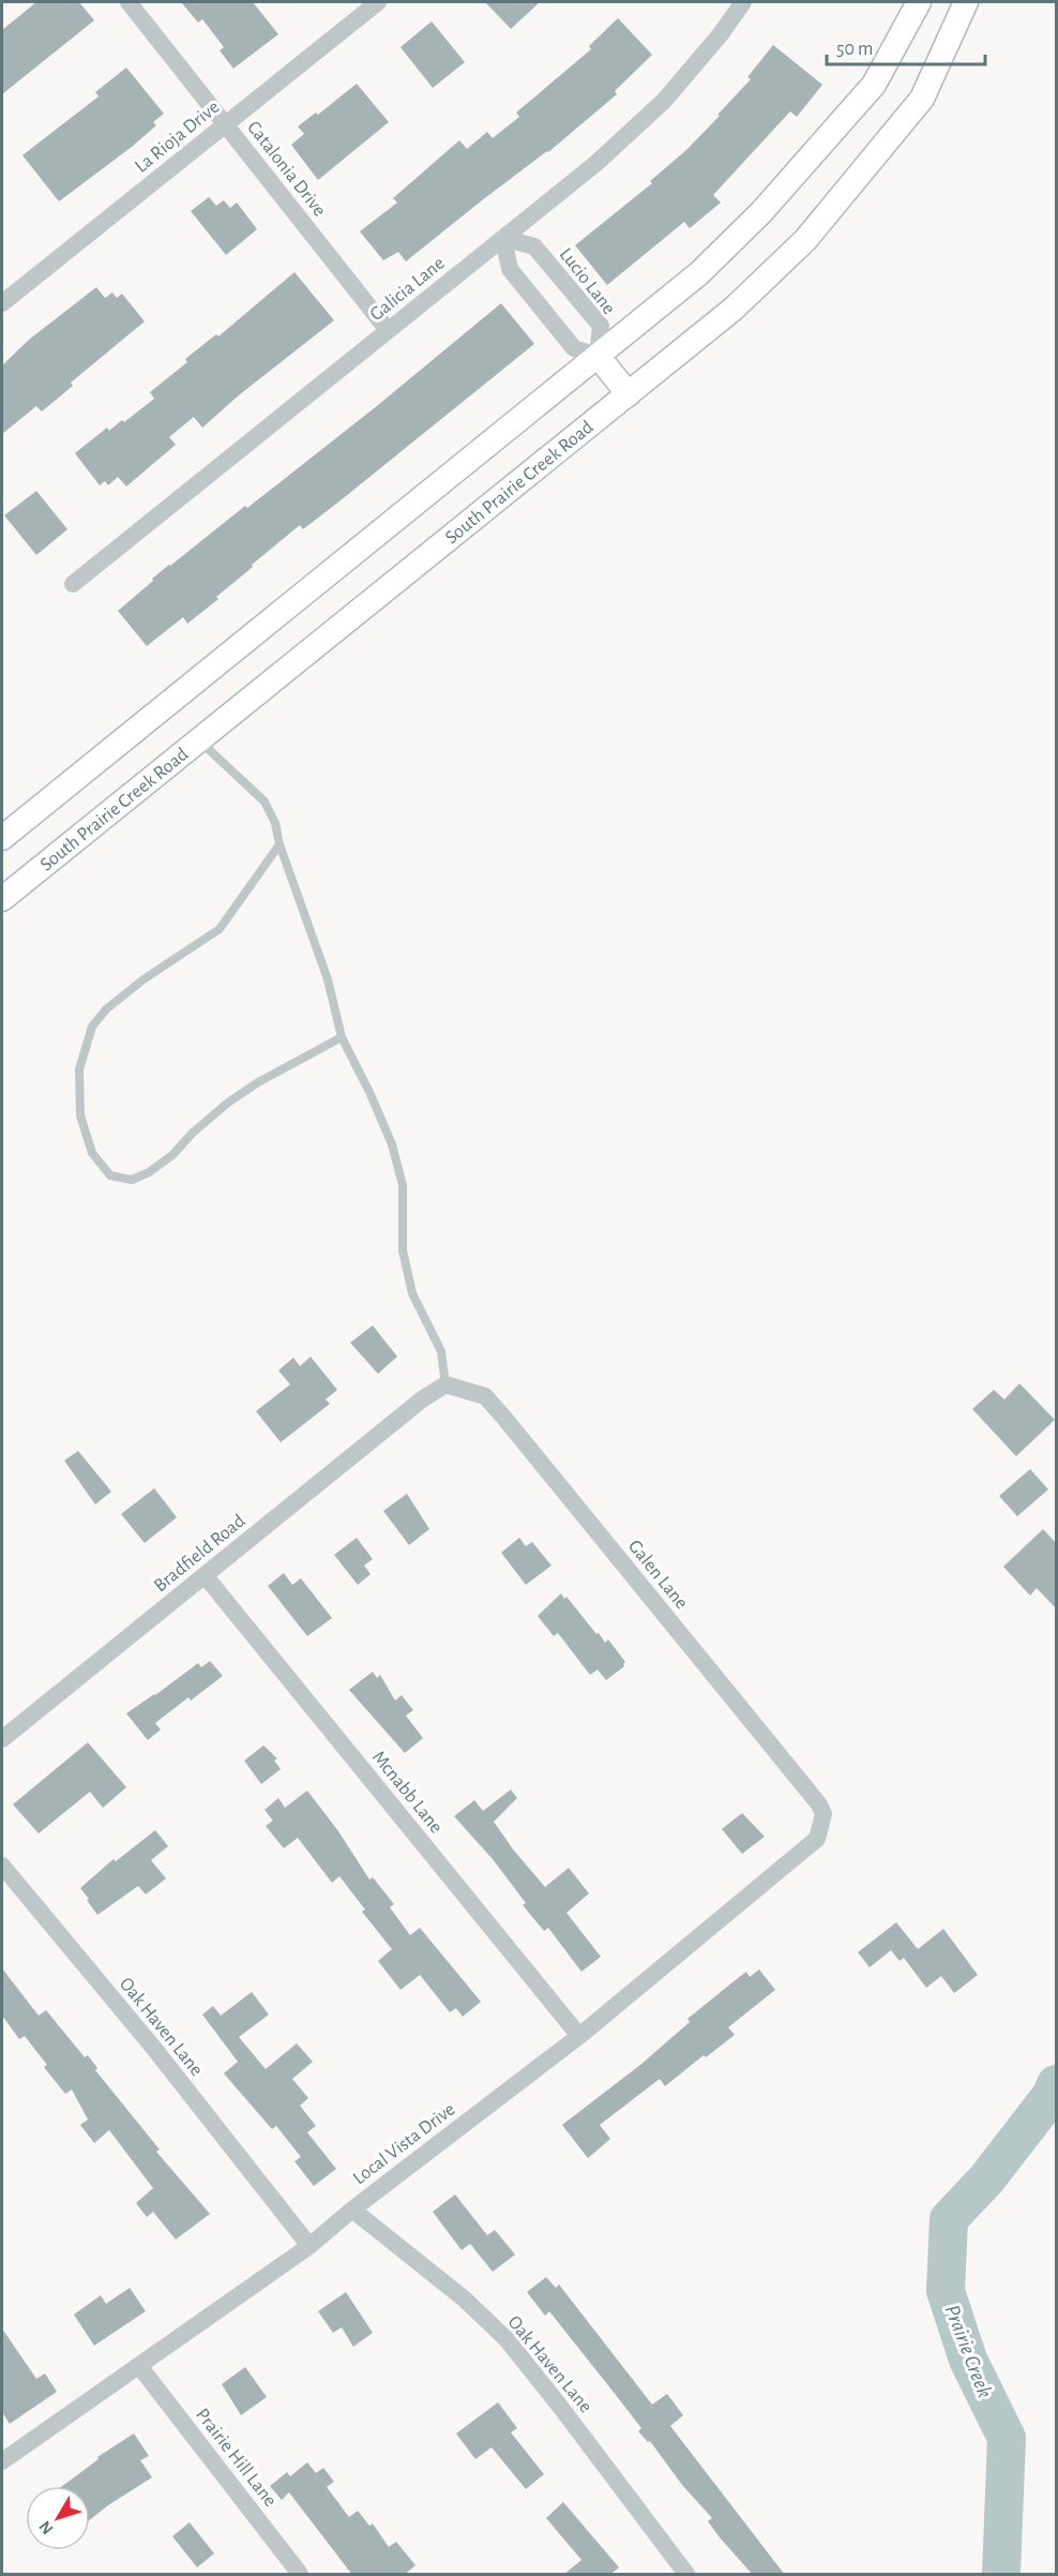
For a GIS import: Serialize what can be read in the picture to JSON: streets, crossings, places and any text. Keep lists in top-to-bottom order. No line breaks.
{"streets":{"main road":["South Prairie Creek Road"],"street":["La Rioja Drive","Catalonia Drive","Lucio Lane","Galicia Lane","Bradfield Road","Galen Lane","Mcnabb Lane","Oak Haven Lane","Local Vista Drive","Prairie Hill Lane"]},"crossings":[["La Rioja Drive","Catalonia Drive"],["Catalonia Drive","Galicia Lane"],["Lucio Lane","Galicia Lane"],["Bradfield Road","Galen Lane"],["Bradfield Road","Mcnabb Lane"],["Galen Lane","Local Vista Drive"],["Mcnabb Lane","Local Vista Drive"],["Oak Haven Lane","Local Vista Drive"],["Local Vista Drive","Prairie Hill Lane"]],"water":["Prairie Creek"],"scale_bar":"50 m","north":"bottom left"}
